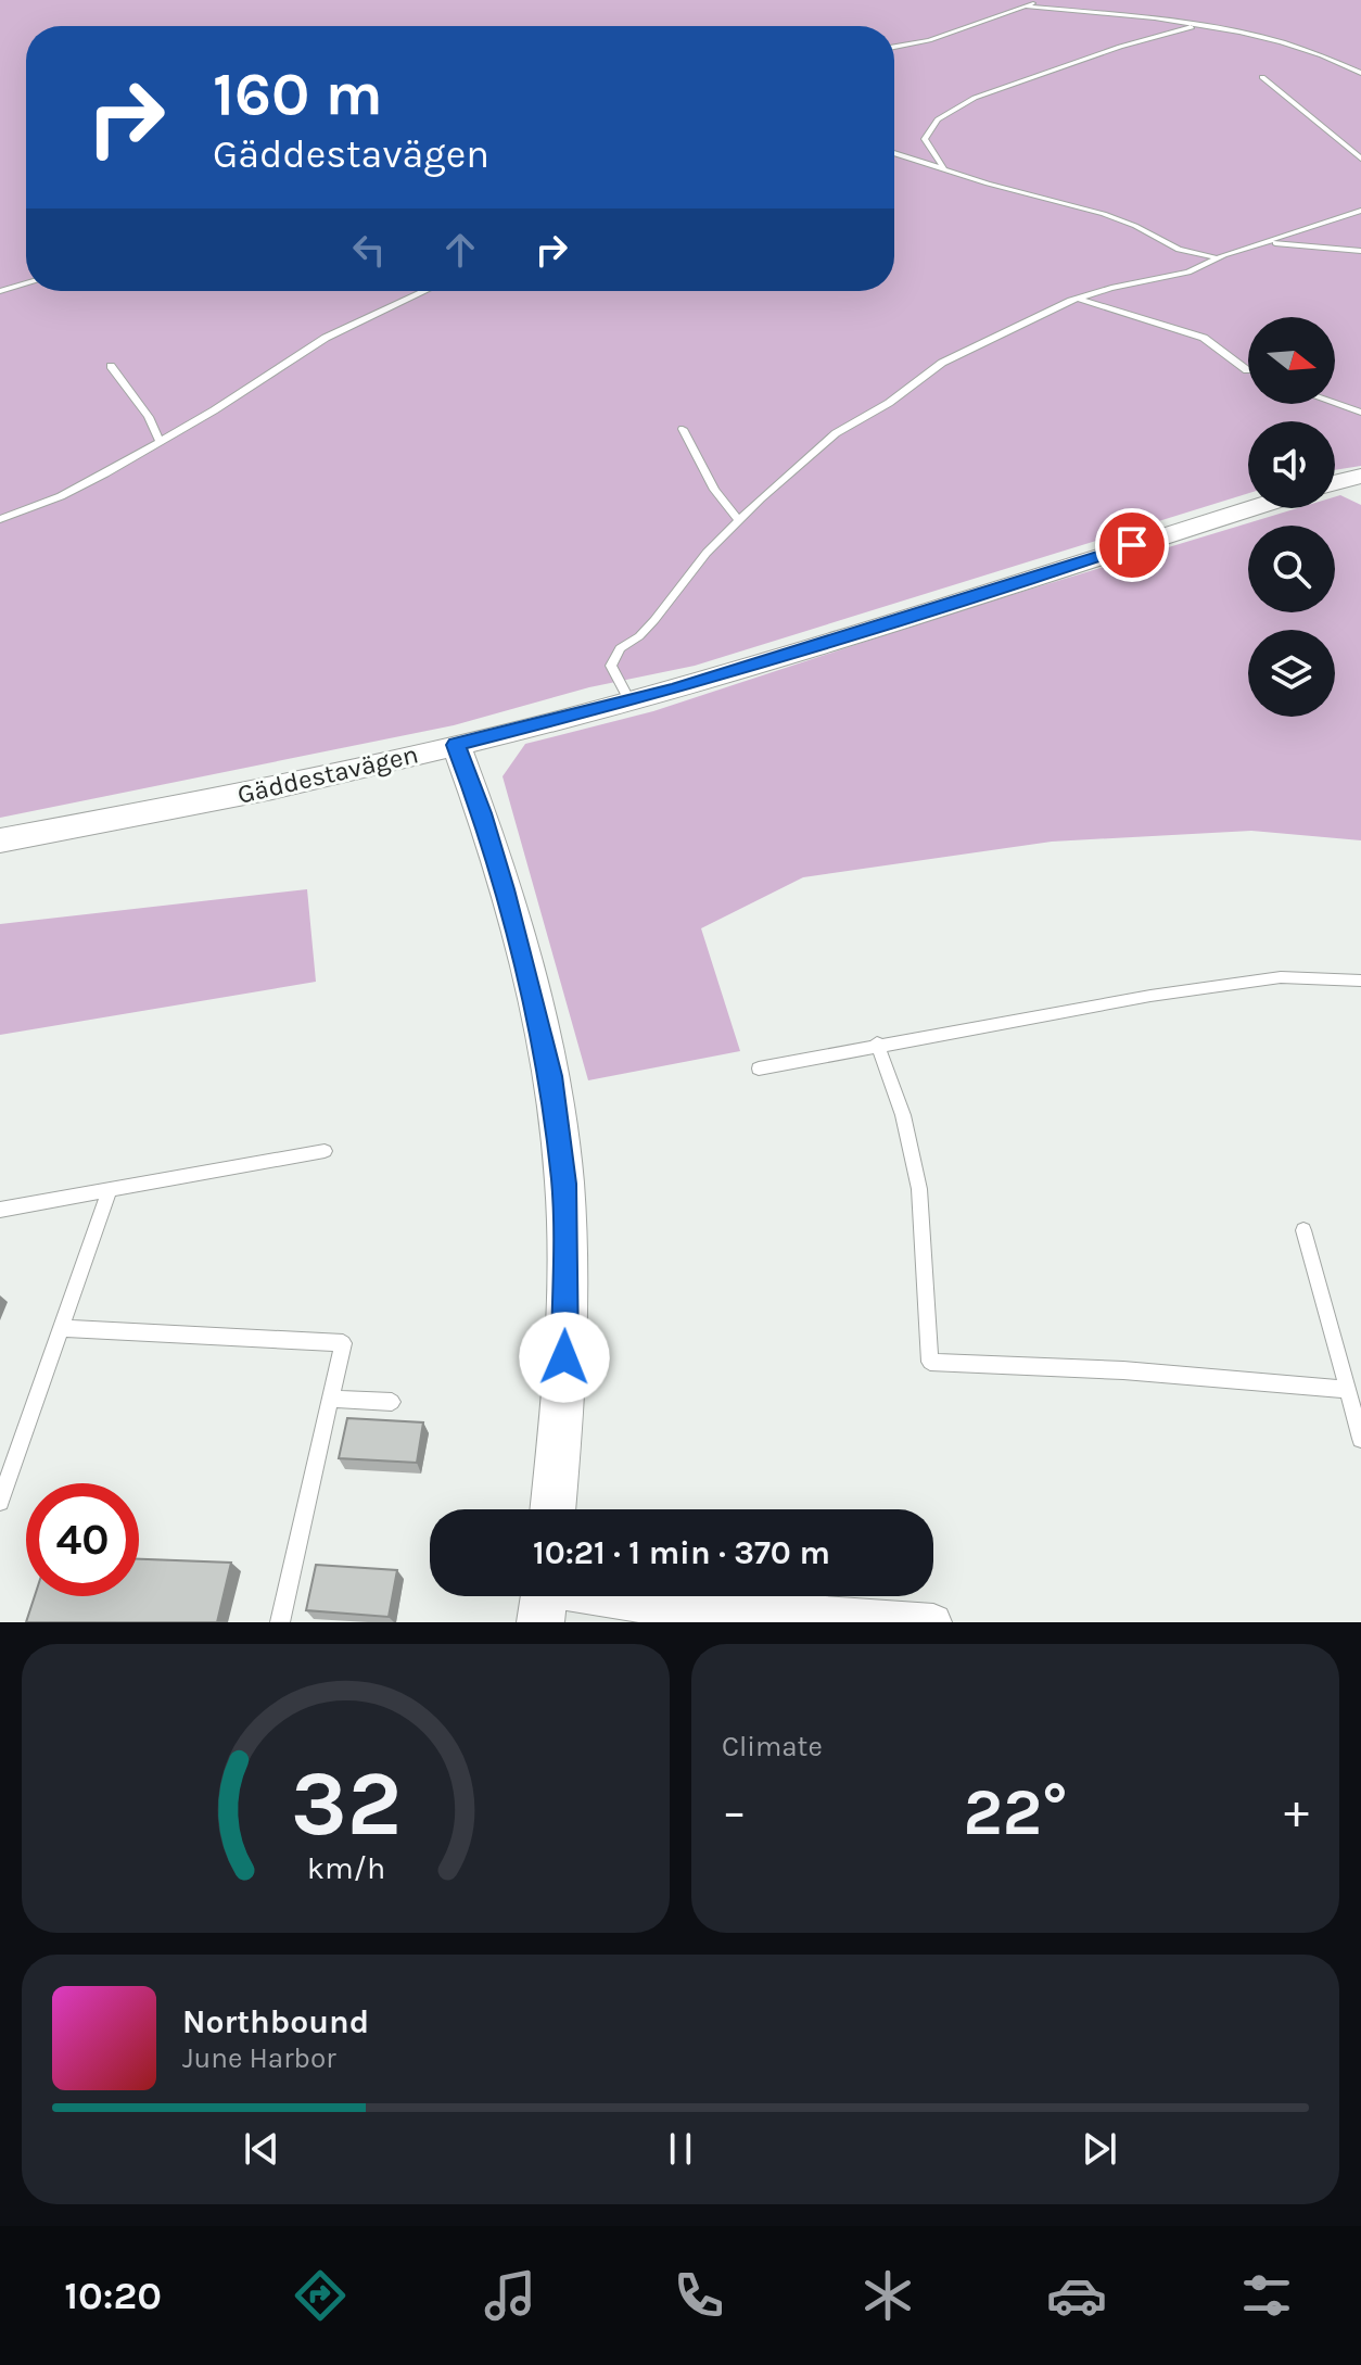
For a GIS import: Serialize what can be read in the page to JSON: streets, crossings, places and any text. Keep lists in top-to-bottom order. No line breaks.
{"streets":{"street":["Gäddestavägen"]},"north":"right","page":{"turn":["160 m","Gäddestavägen"],"limit":"40","trip":"10:21 · 1 min · 370 m","tile":"Climate","heat":["−","22°","+"],"song":["Northbound","June Harbor"],"tabs":"10:20","gauge":["32","km/h"]}}
